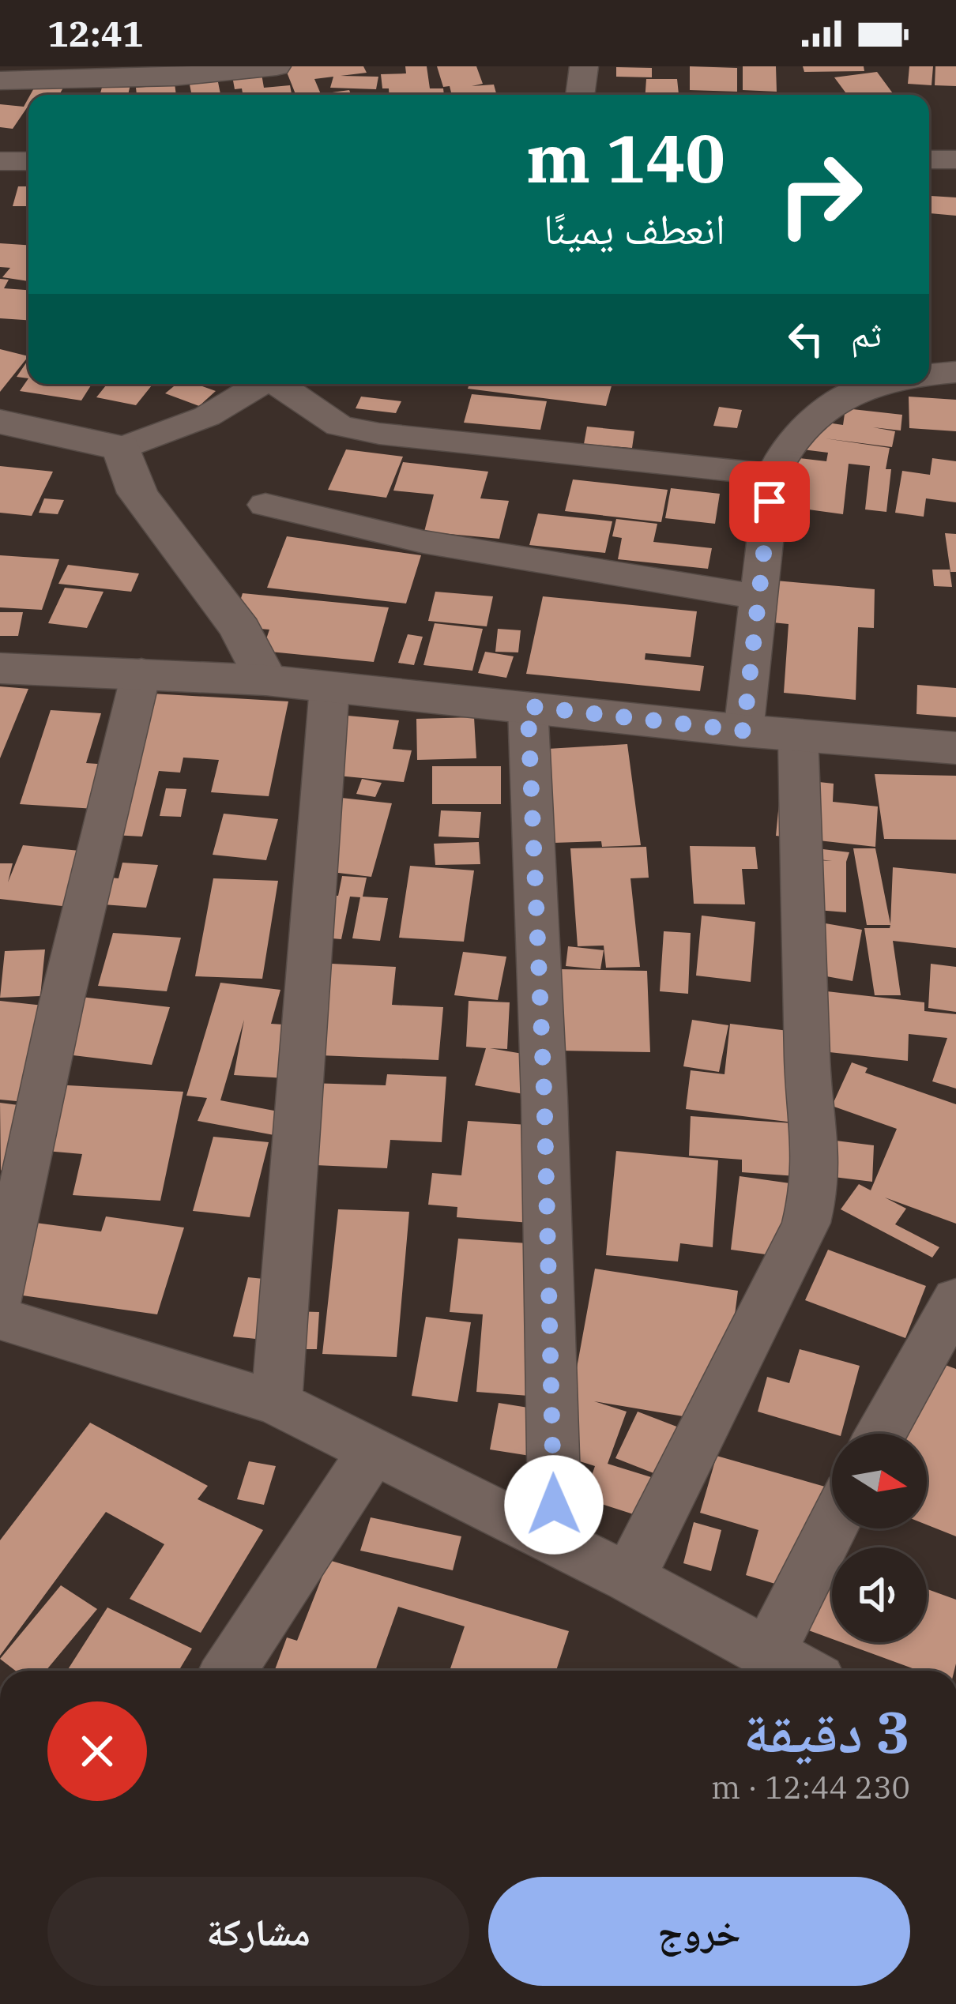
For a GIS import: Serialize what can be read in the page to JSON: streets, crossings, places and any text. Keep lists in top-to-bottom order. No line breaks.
{"north":"right","page":{"status":"12:41","turn":["140 m","انعطف يمينًا"],"then":"ثم","heading":["3 دقيقة","230 m · 12:44"],"buttons":["خروج","مشاركة"]}}
